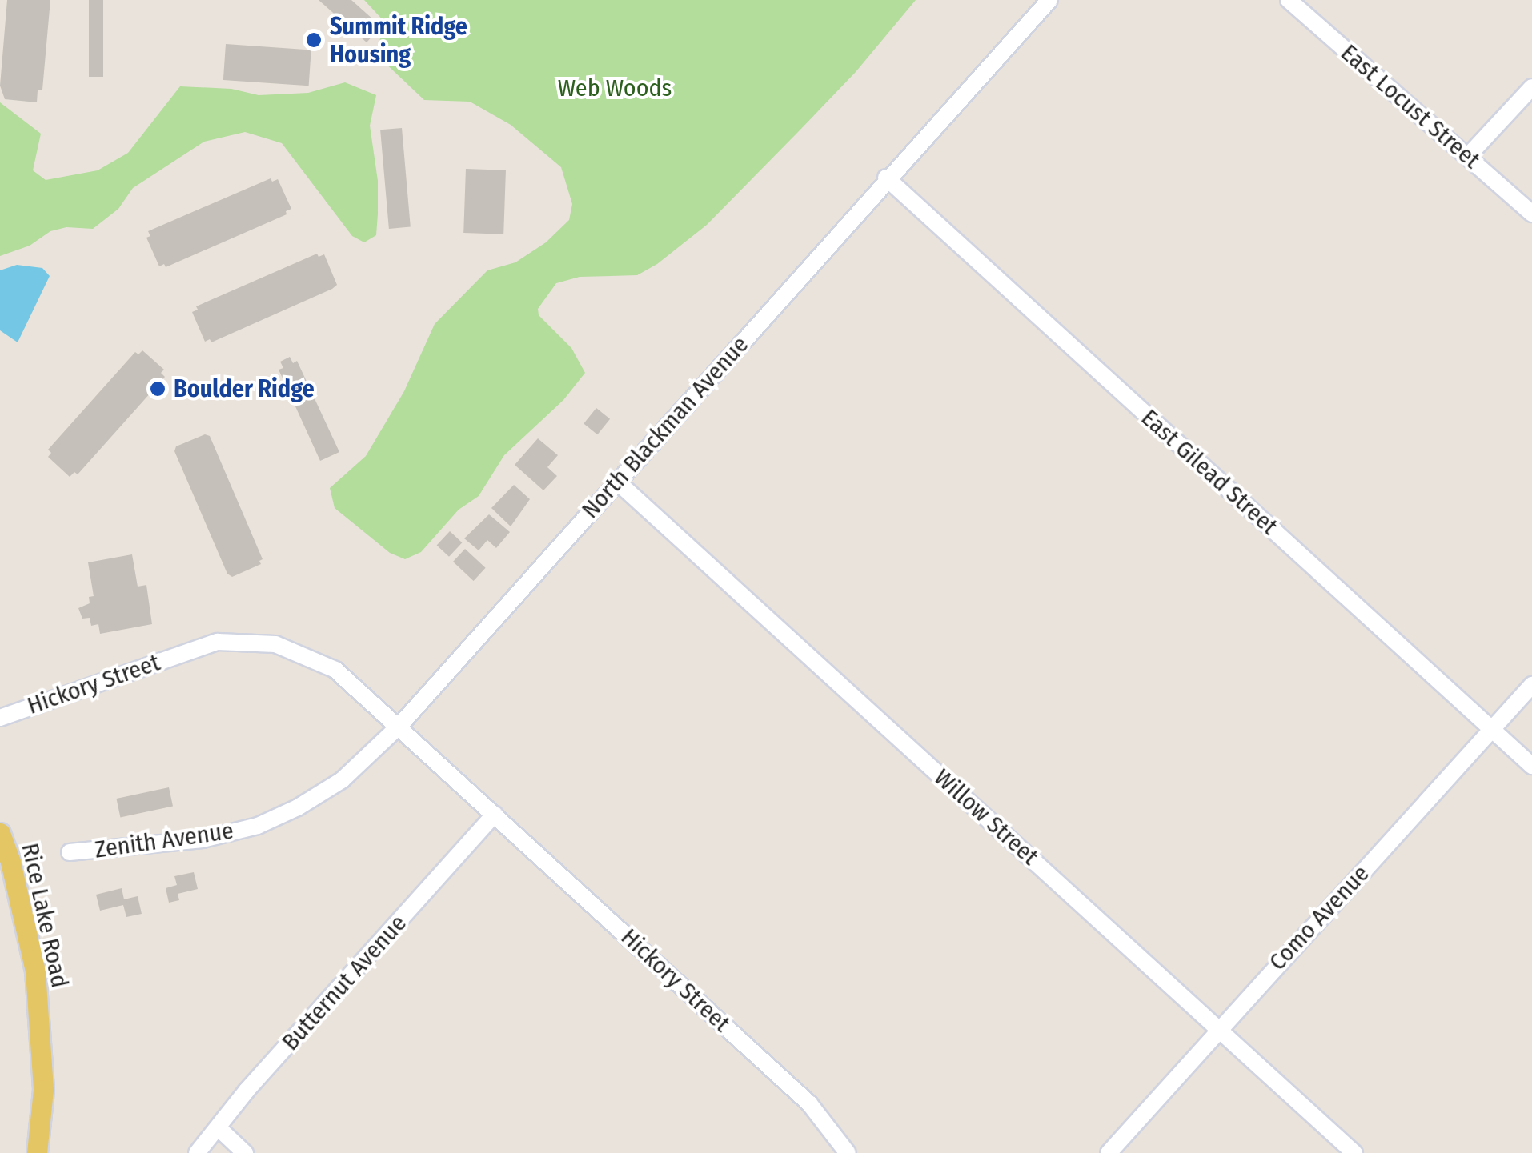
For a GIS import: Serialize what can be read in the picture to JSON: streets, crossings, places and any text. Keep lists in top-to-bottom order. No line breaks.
{"streets":{"main road":["Rice Lake Road"],"street":["East Locust Street","North Blackman Avenue","East Gilead Street","Hickory Street","Willow Street","Zenith Avenue","Como Avenue","Butternut Avenue"]},"crossings":[["North Blackman Avenue","East Gilead Street"],["North Blackman Avenue","Hickory Street"],["North Blackman Avenue","Willow Street"],["North Blackman Avenue","Zenith Avenue"],["East Gilead Street","Como Avenue"],["Hickory Street","Butternut Avenue"],["Willow Street","Como Avenue"]],"parks":["Web Woods"],"places":["Summit Ridge Housing","Boulder Ridge"]}
